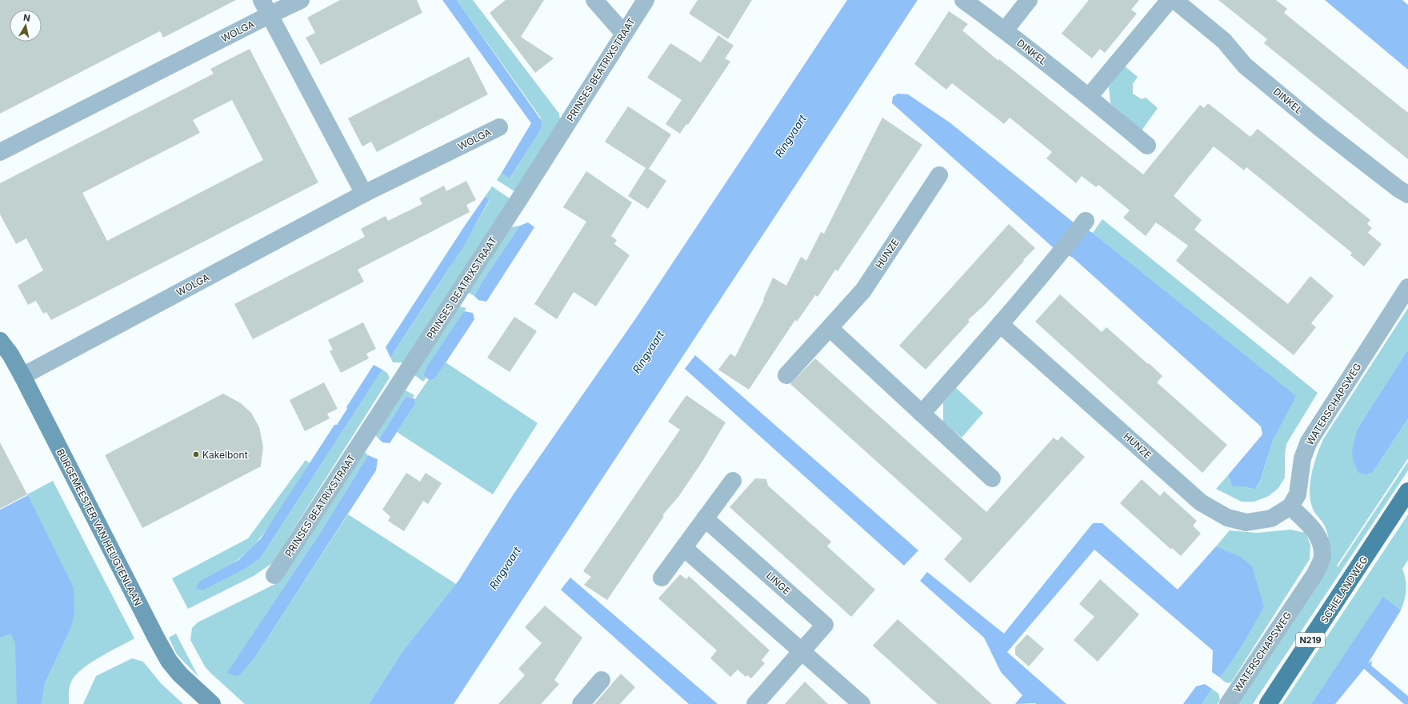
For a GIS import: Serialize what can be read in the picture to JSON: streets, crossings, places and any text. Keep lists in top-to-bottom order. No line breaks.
{"streets":{"main road":["SCHIELANDWEG","N219"],"street":["WOLGA","DINKEL","PRINSES BEATRIXSTRAAT","HUNZE","WATERSCHAPSWEG","BURGEMEESTER VAN HEUGTENLAAN","LINGE"]},"crossings":[["WOLGA","BURGEMEESTER VAN HEUGTENLAAN"],["HUNZE","WATERSCHAPSWEG"]],"water":["Ringvaart"],"places":["Kakelbont"],"north":"top"}
